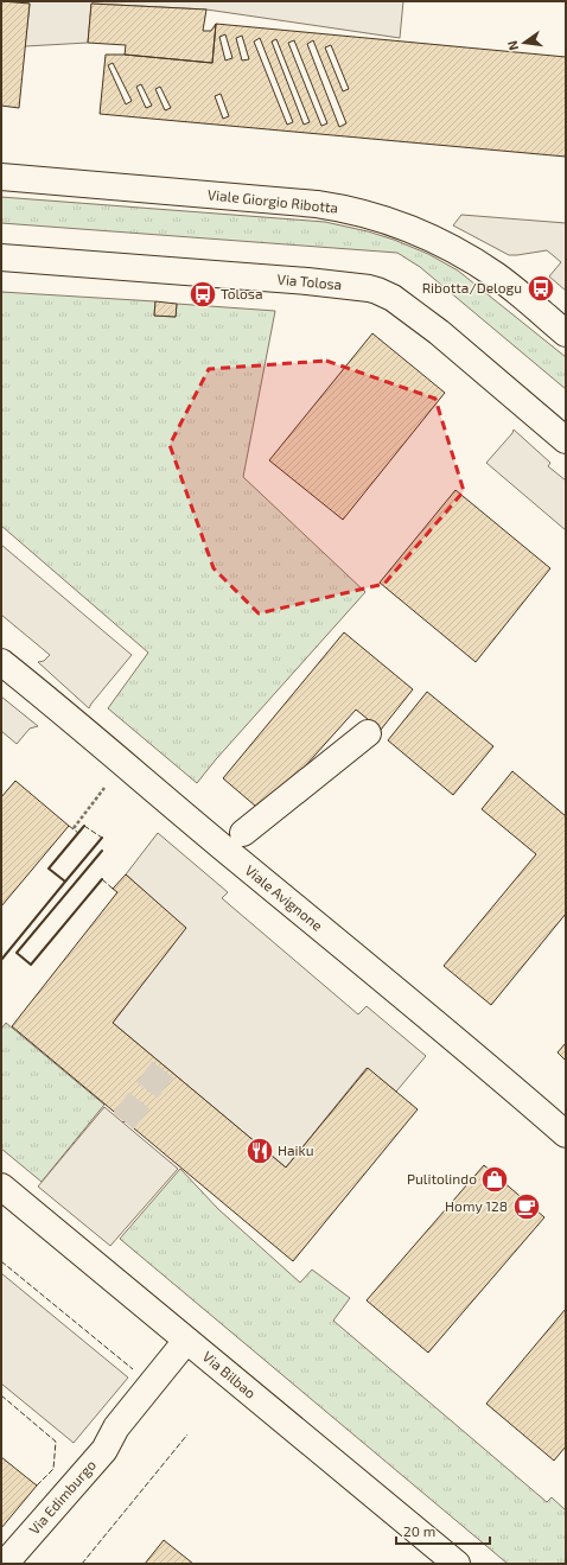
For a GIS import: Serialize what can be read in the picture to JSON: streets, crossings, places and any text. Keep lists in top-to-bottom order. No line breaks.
{"streets":{"street":["Viale Giorgio Ribotta","Via Tolosa","Viale Avignone","Via Bilbao","Via Edimburgo"]},"crossings":[["Via Bilbao","Via Edimburgo"]],"places":{"bus stop":["Ribotta/Delogu","Tolosa"],"restaurant":["Haiku"],"shop":["Pulitolindo"],"cafe":["Homy 128"]},"scale_bar":"20 m","north":"left"}
